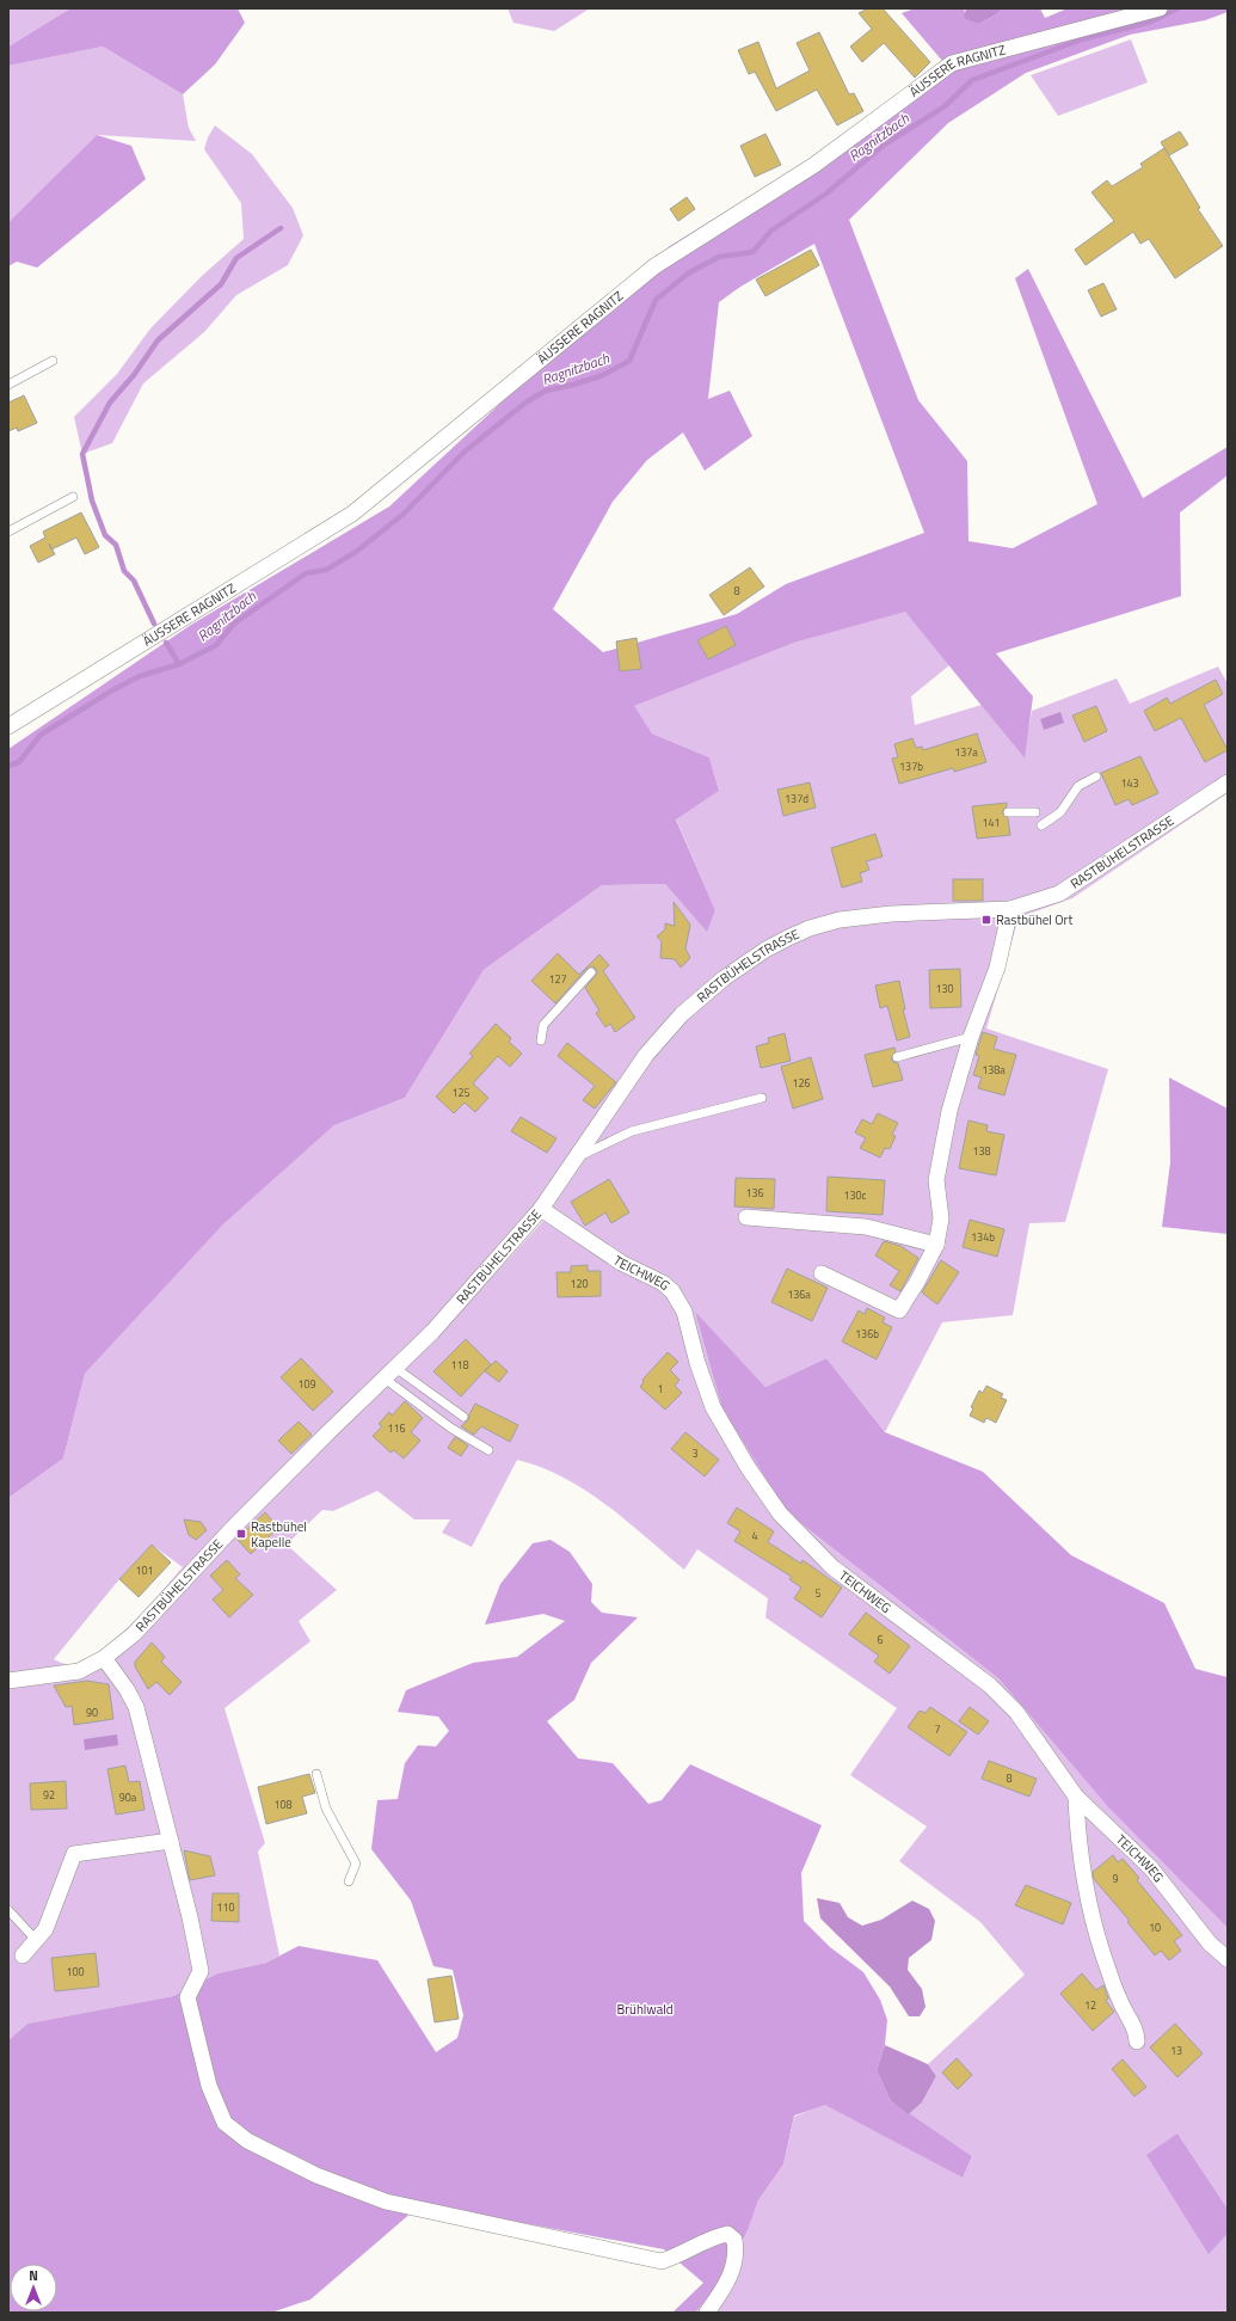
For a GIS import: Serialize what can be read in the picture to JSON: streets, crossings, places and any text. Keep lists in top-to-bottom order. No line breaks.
{"streets":{"street":["ÄUSSERE RAGNITZ","RASTBÜHELSTRASSE","TEICHWEG"]},"crossings":[["RASTBÜHELSTRASSE","TEICHWEG"]],"water":["Ragnitzbach"],"parks":["Brühlwald"],"places":{"transit":["Rastbühel Ort","Rastbühel Kapelle"]},"house_numbers":["8","137a","137b","143","137d","141","127","130","138a","126","125","138","136","130c","134b","120","136a","136b","118","109","1","116","3","4","101","5","6","90","7","8","92","90a","108","9","110","10","100","12","13"],"north":"top"}
